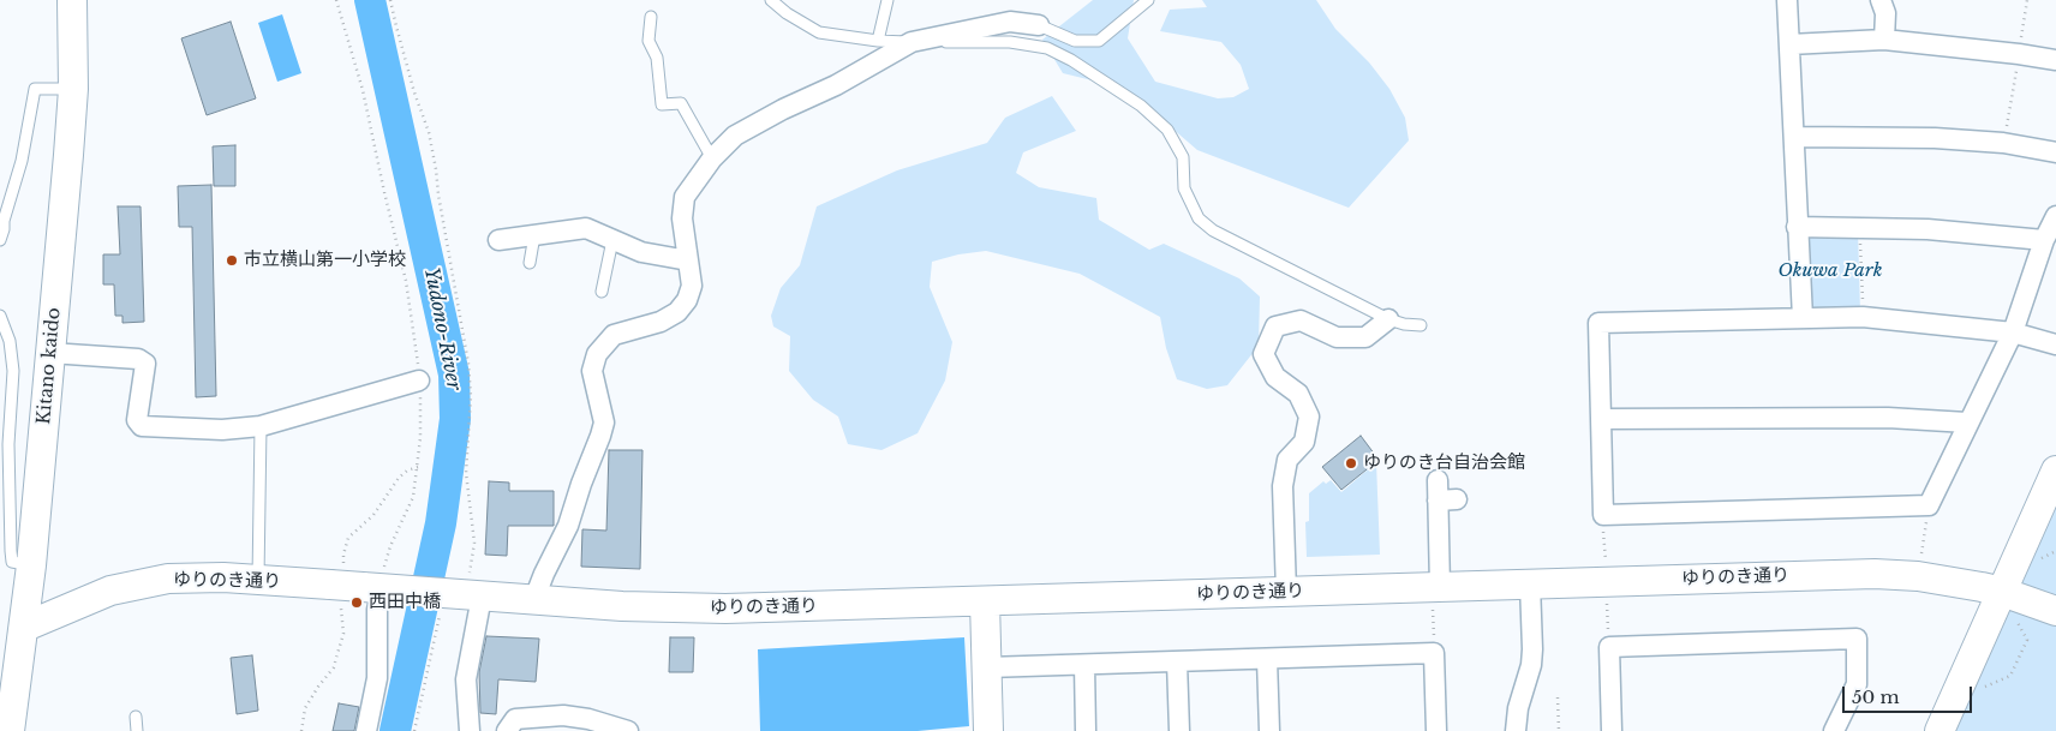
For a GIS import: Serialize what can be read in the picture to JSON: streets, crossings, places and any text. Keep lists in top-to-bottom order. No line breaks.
{"streets":{"street":["Kitano kaido","ゆりのき通り"]},"crossings":[["Kitano kaido","ゆりのき通り"]],"water":["Yudono-River"],"parks":["Okuwa Park"],"places":["市立横山第一小学校","ゆりのき台自治会館","西田中橋"],"scale_bar":"50 m"}
